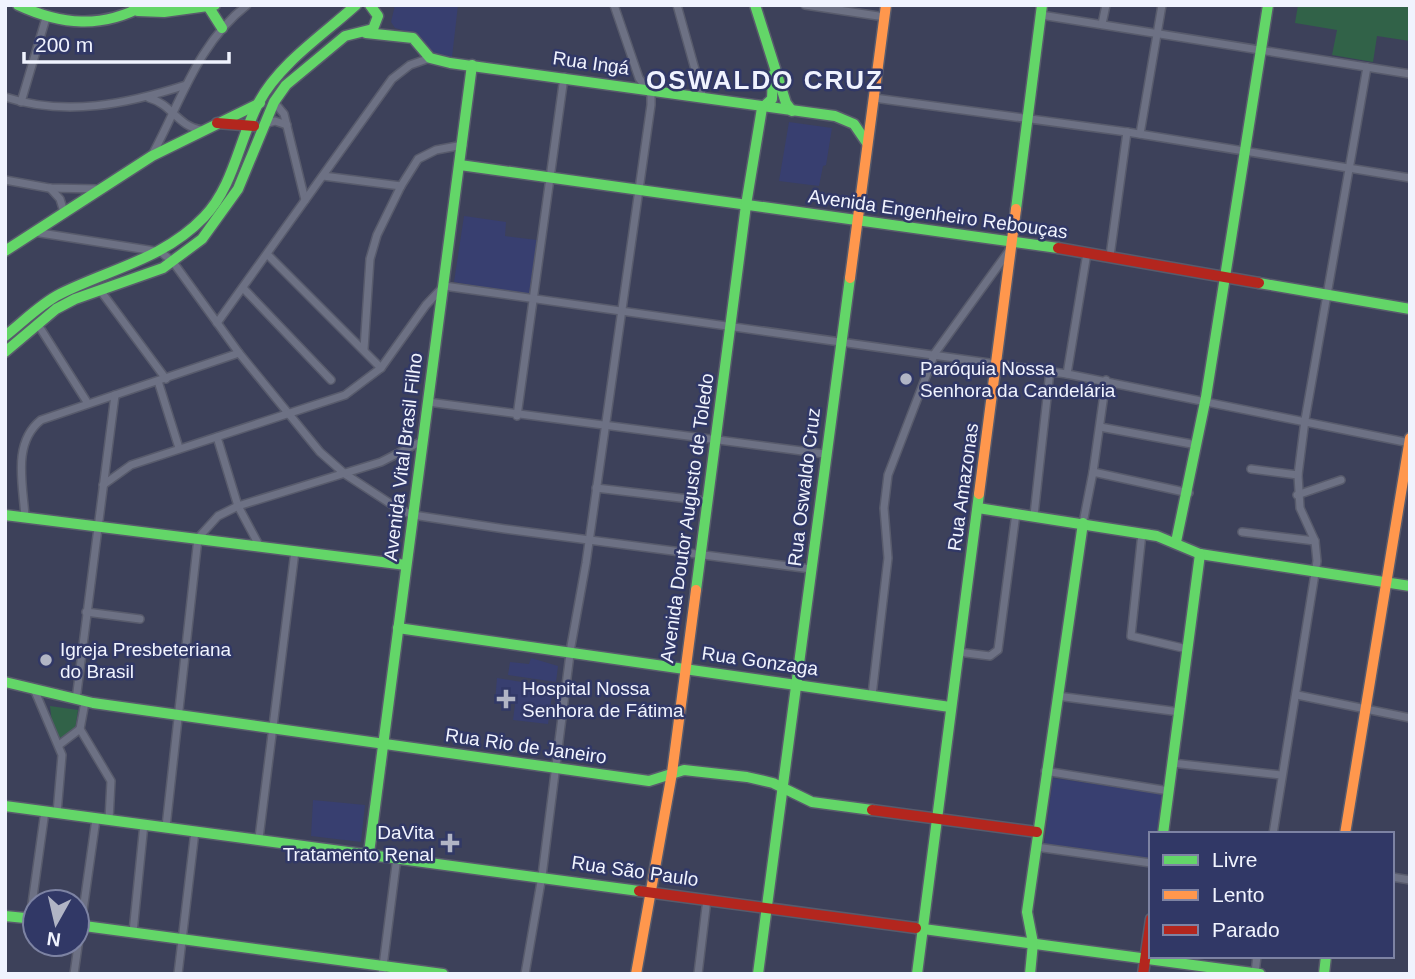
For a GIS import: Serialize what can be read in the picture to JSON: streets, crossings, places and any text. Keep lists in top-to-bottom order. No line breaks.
{"streets":{"street":["Rua Ingá","Avenida Engenheiro Rebouças","Avenida Vital Brasil Filho","Rua Oswaldo Cruz","Rua Amazonas","Avenida Doutor Augusto de Toledo","Rua Gonzaga","Rua Rio de Janeiro","Rua São Paulo"]},"crossings":[["Rua Ingá","Avenida Vital Brasil Filho"],["Rua Ingá","Rua Oswaldo Cruz"],["Rua Ingá","Avenida Doutor Augusto de Toledo"],["Avenida Engenheiro Rebouças","Avenida Vital Brasil Filho"],["Avenida Engenheiro Rebouças","Rua Oswaldo Cruz"],["Avenida Engenheiro Rebouças","Rua Amazonas"],["Avenida Engenheiro Rebouças","Avenida Doutor Augusto de Toledo"],["Avenida Vital Brasil Filho","Rua Gonzaga"],["Avenida Vital Brasil Filho","Rua Rio de Janeiro"],["Avenida Vital Brasil Filho","Rua São Paulo"],["Rua Oswaldo Cruz","Rua Gonzaga"],["Rua Oswaldo Cruz","Rua Rio de Janeiro"],["Rua Oswaldo Cruz","Rua São Paulo"],["Rua Amazonas","Rua Gonzaga"],["Rua Amazonas","Rua Rio de Janeiro"],["Rua Amazonas","Rua São Paulo"],["Avenida Doutor Augusto de Toledo","Rua Gonzaga"],["Avenida Doutor Augusto de Toledo","Rua Rio de Janeiro"],["Avenida Doutor Augusto de Toledo","Rua São Paulo"]],"districts":["OSWALDO CRUZ"],"places":{"other":["Paróquia Nossa Senhora da Candelária","Igreja Presbeteriana do Brasil"],"health":["Hospital Nossa Senhora de Fátima","DaVita Tratamento Renal"]},"legend":["Livre","Lento","Parado"],"scale_bar":"200 m","north":"bottom"}
